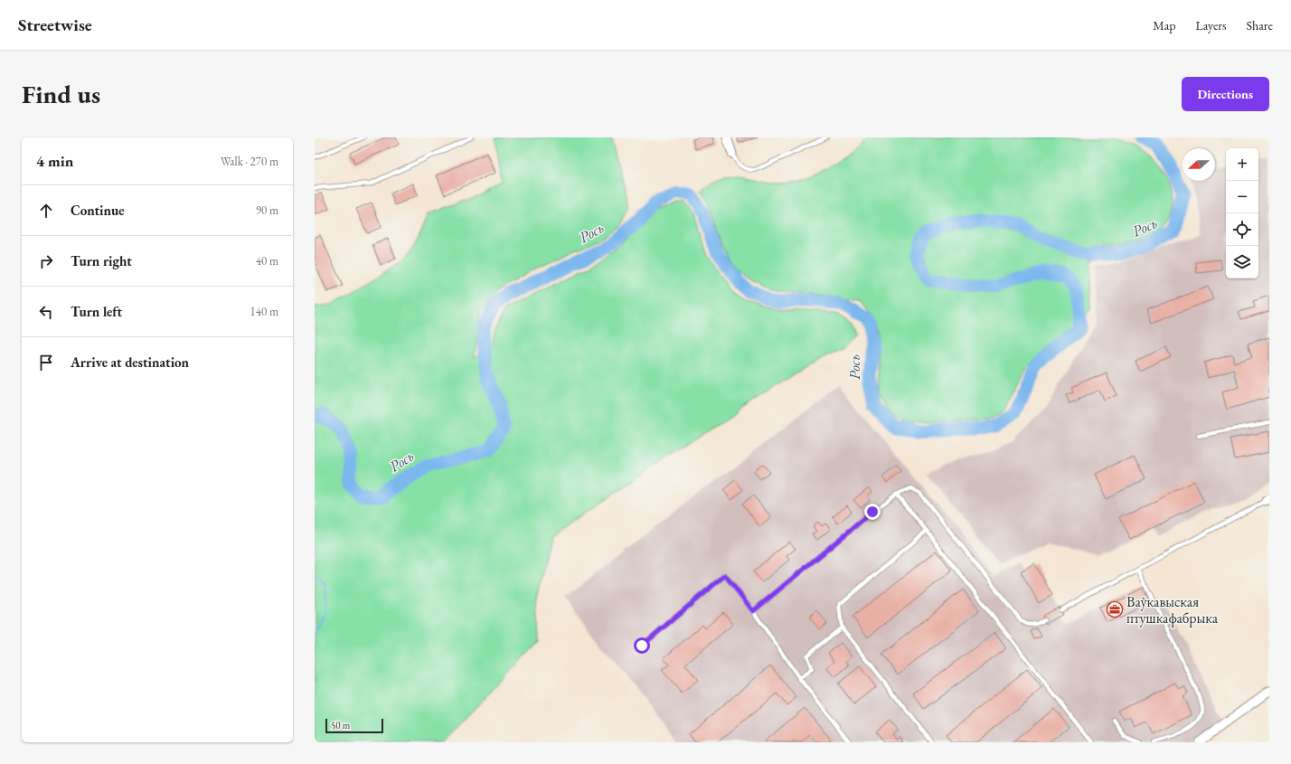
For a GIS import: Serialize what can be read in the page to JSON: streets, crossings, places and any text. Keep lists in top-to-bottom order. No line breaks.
{"water":["Рось"],"places":{"office":["Ваўкавыская птушкафабрыка"]},"scale_bar":"50 m","north":"left","page":{"header":"Streetwise","nav":["Map","Layers","Share"],"buttons":"Directions","title":"Find us","heading":["4 min","Walk · 270 m"],"map_buttons":["+","−"],"list":[["Continue","90 m"],["Turn right","40 m"],["Turn left","140 m"],"Arrive at destination"],"scale":"50 m"}}
